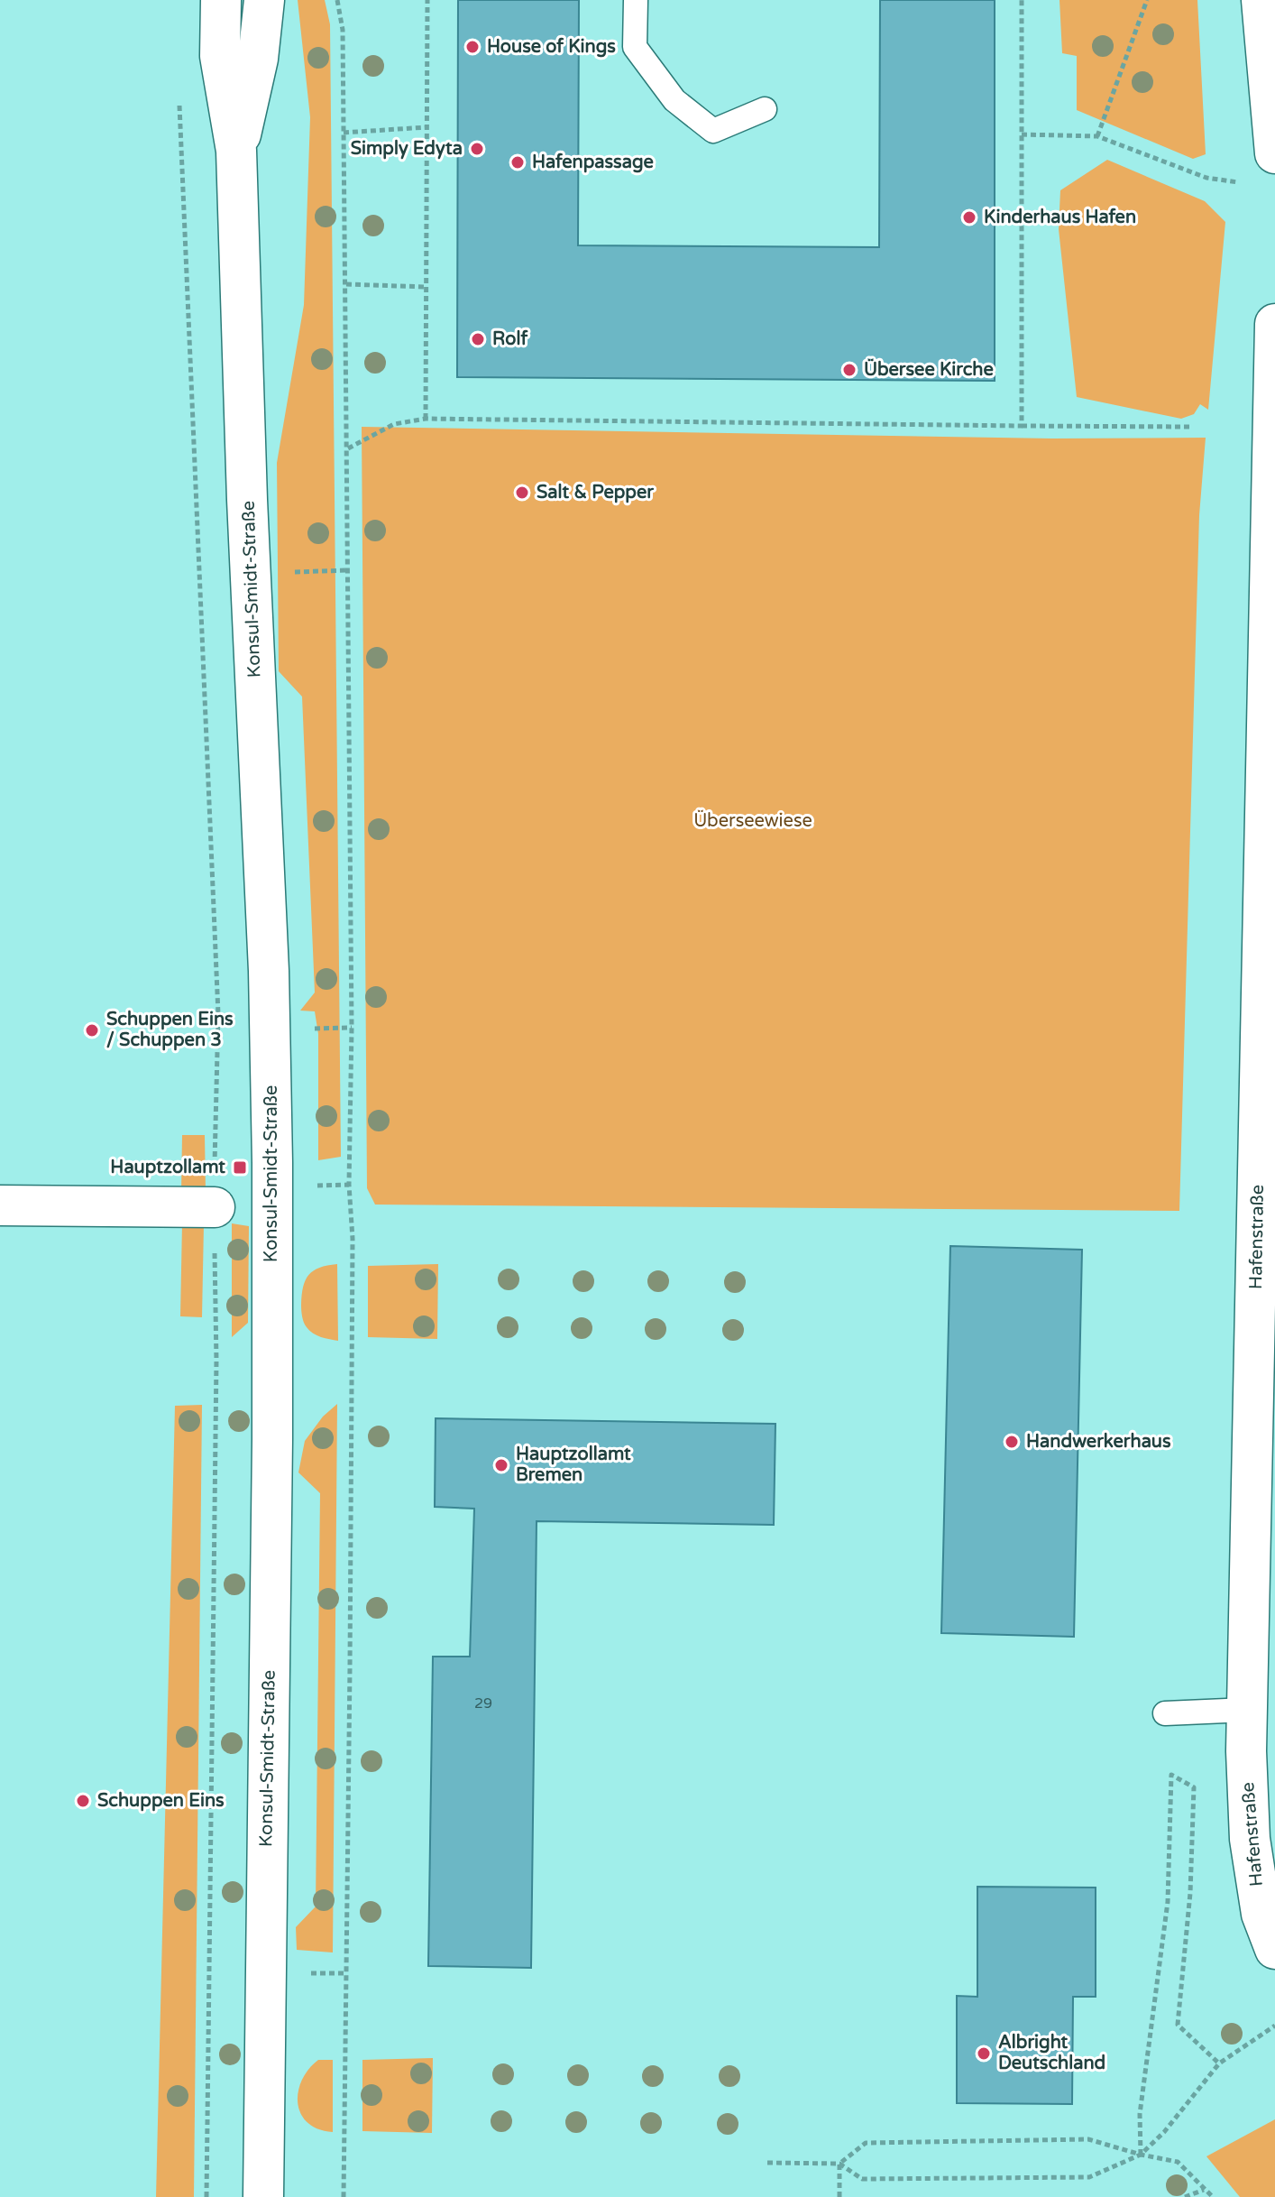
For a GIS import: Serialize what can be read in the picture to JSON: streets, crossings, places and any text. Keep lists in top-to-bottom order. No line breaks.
{"streets":{"street":["Konsul-Smidt-Straße","Hafenstraße"]},"parks":["Überseewiese"],"places":{"other":["House of Kings","Simply Edyta","Hafenpassage","Kinderhaus Hafen","Rolf","Übersee Kirche","Salt & Pepper","Schuppen Eins / Schuppen 3","Handwerkerhaus","Hauptzollamt Bremen","Schuppen Eins","Albright Deutschland"],"transit":["Hauptzollamt"]},"house_numbers":["29"]}
